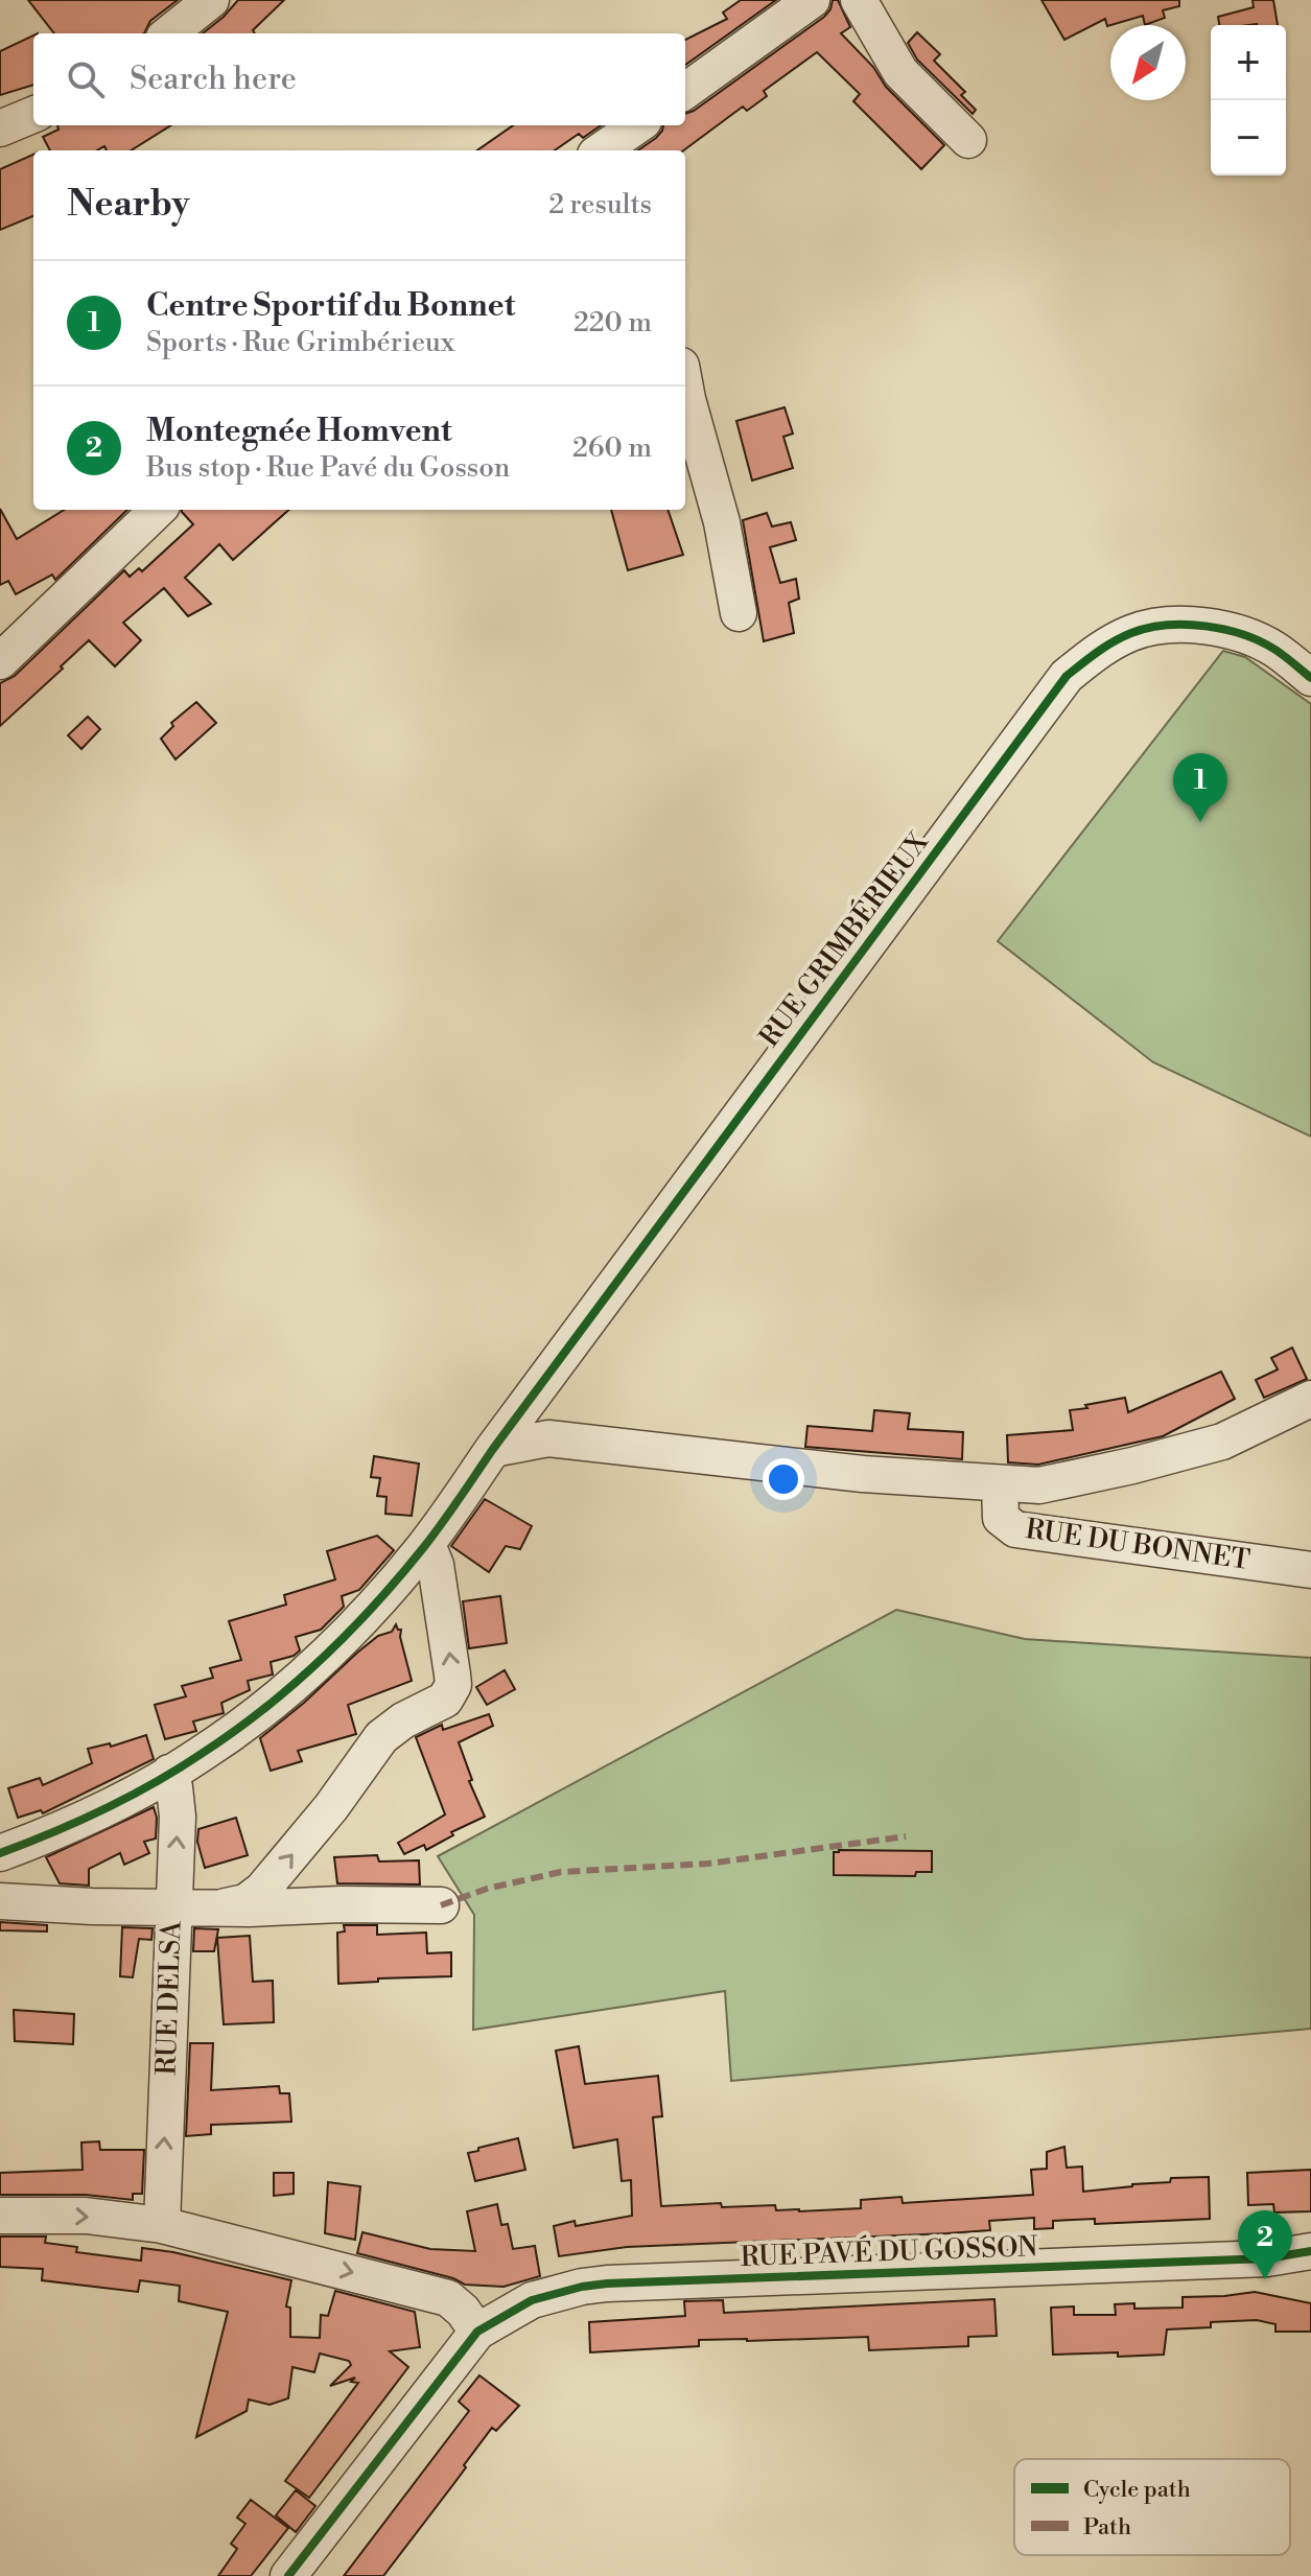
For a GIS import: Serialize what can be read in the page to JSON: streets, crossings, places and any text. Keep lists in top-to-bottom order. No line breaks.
{"streets":{"street":["RUE GRIMBÉRIEUX","RUE DU BONNET","RUE DELSA","RUE PAVÉ DU GOSSON"]},"crossings":[["RUE GRIMBÉRIEUX","RUE DU BONNET"]],"one_way":["RUE DELSA"],"legend":["Cycle path","Path"],"north":"bottom left","page":{"map_buttons":["+","−"],"search":"Search here","heading":["Nearby","2 results"],"list":[{"mark":"1","name":"Centre Sportif du Bonnet","note":"Sports · Rue Grimbérieux","value":"220 m"},{"mark":"2","name":"Montegnée Homvent","note":"Bus stop · Rue Pavé du Gosson","value":"260 m"}],"pins":["1","2"]}}
